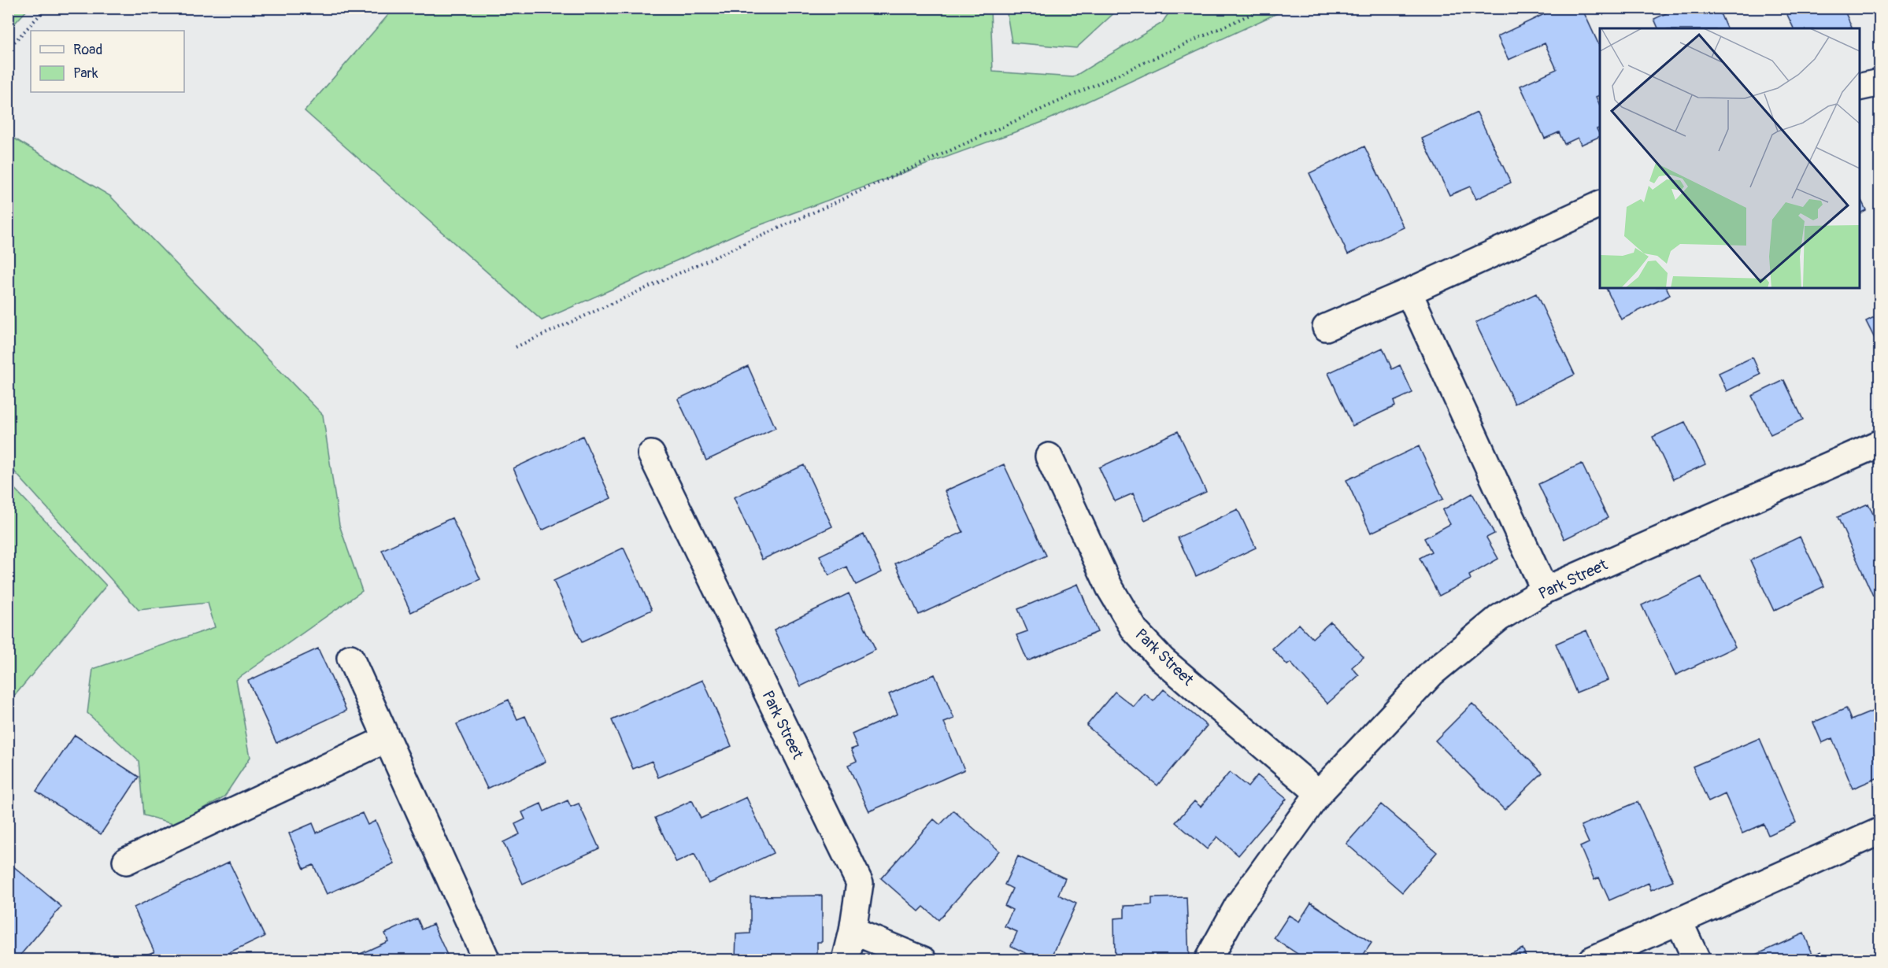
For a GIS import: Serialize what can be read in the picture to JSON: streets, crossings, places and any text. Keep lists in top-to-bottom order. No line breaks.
{"streets":{"street":["Park Street"]},"legend":["Road","Park"]}
